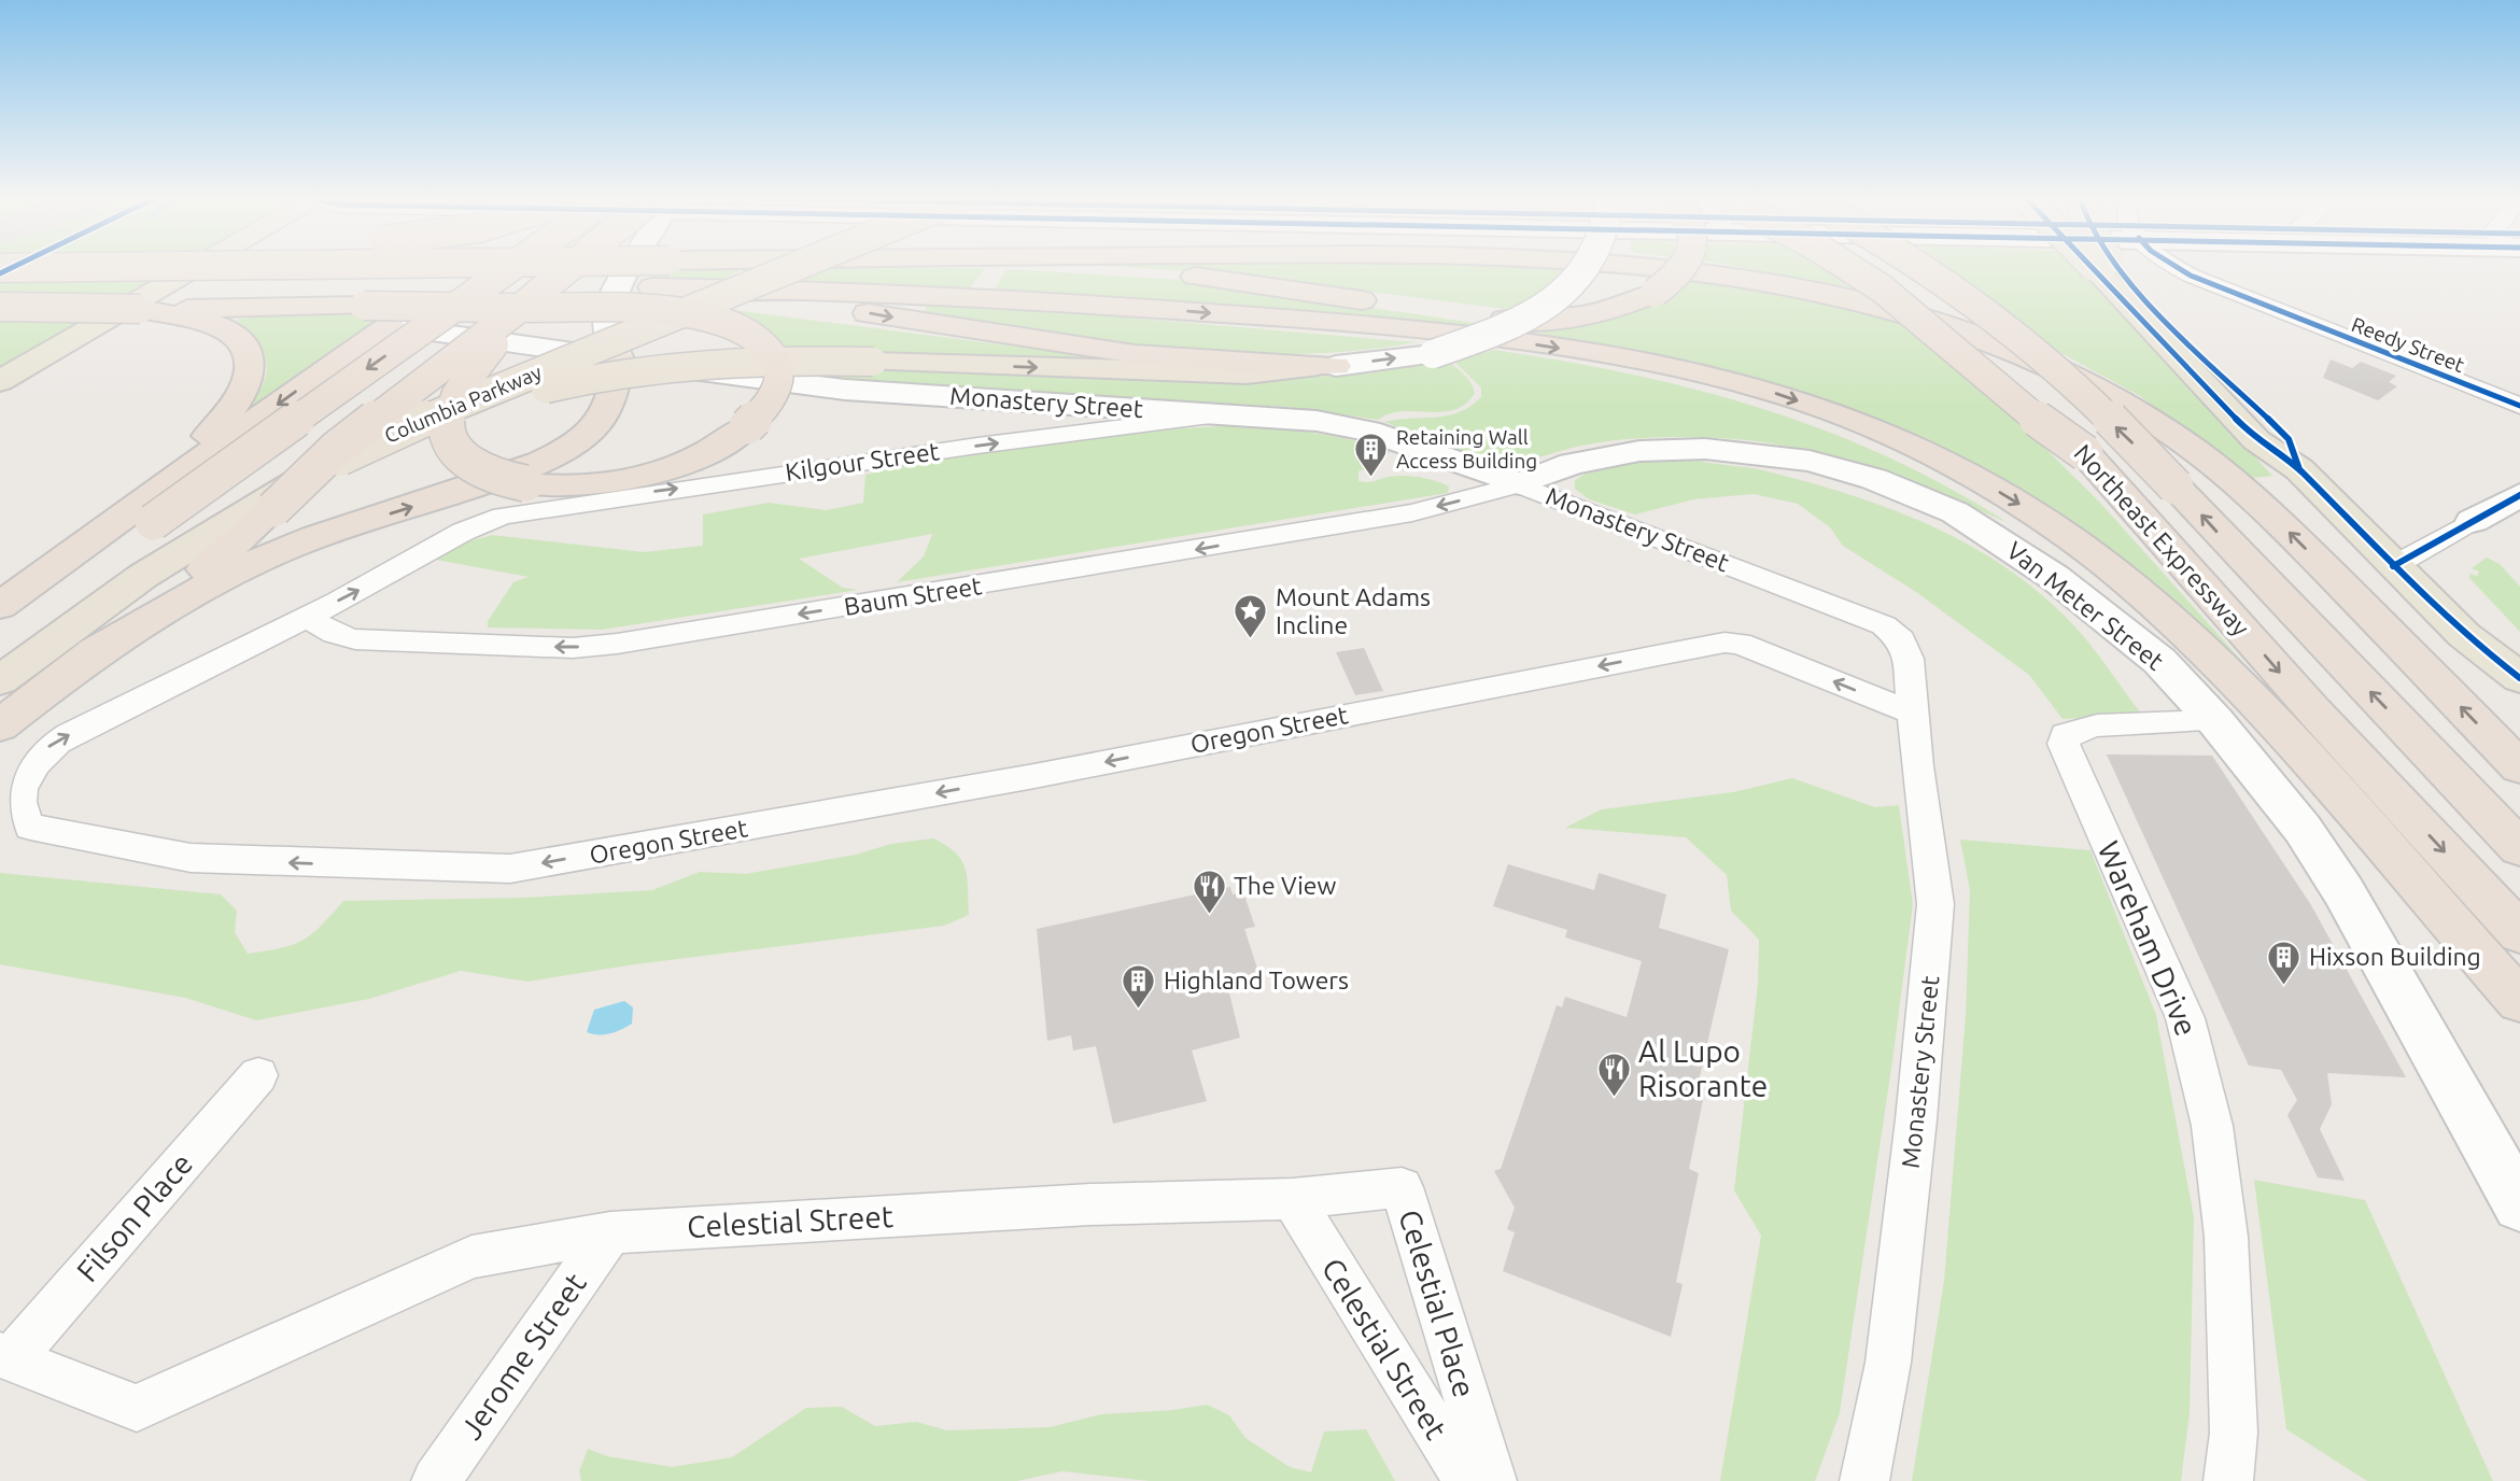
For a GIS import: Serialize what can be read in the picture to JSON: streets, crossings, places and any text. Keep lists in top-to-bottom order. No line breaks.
{"streets":{"highway":["Columbia Parkway","Northeast Expressway"],"main road":["Monastery Street","Van Meter Street"],"street":["Reedy Street","Kilgour Street","Baum Street","Oregon Street","Wareham Drive","Filson Place","Celestial Street","Celestial Place","Jerome Street"]},"crossings":[["Monastery Street","Kilgour Street"],["Monastery Street","Baum Street"],["Monastery Street","Van Meter Street"],["Monastery Street","Oregon Street"],["Kilgour Street","Oregon Street"],["Baum Street","Van Meter Street"],["Baum Street","Oregon Street"],["Van Meter Street","Wareham Drive"],["Filson Place","Celestial Street"],["Celestial Street","Celestial Place"],["Celestial Street","Jerome Street"]],"one_way":["Kilgour Street","Baum Street"],"places":{"building":["Retaining Wall Access Building","Hixson Building","Highland Towers"],"place":["Mount Adams Incline"],"restaurant":["The View","Al Lupo Risorante"]}}
